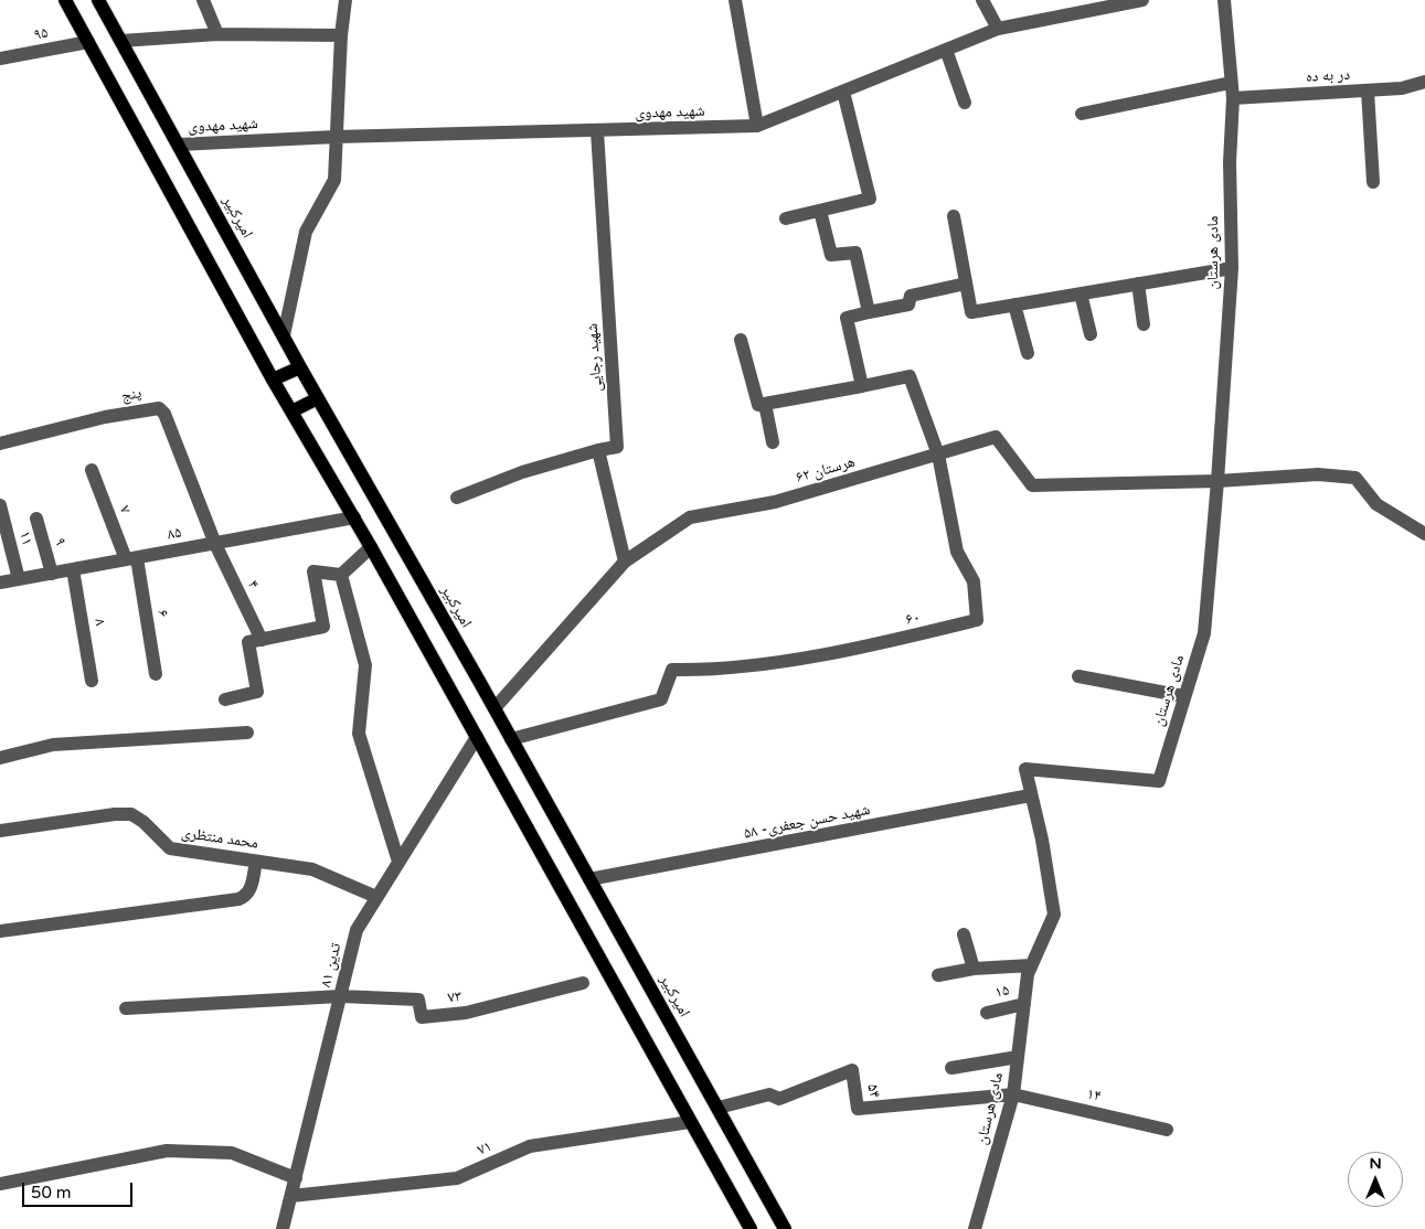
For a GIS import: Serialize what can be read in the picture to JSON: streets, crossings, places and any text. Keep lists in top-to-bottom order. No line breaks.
{"streets":{"main road":["امیرکبیر"],"street":["۹۵","در به ده","شهید مهدوی","مادی هرستان","شهید رجایی","پنج","هرستان ۶۲","۷","۸۵","۱۱","۹","۴","۶","۶۰","۸","شهید حسن جعفری- ۵۸","محمد منتظری","تدین ۸۱","۱۵","۷۳","۵۴","۱۴","۷۱"]},"crossings":[["در به ده","مادی هرستان"],["شهید مهدوی","امیرکبیر"],["شهید مهدوی","شهید رجایی"],["امیرکبیر","هرستان ۶۲"],["امیرکبیر","۶۰"],["امیرکبیر","شهید حسن جعفری- ۵۸"],["امیرکبیر","۵۴"],["مادی هرستان","هرستان ۶۲"],["مادی هرستان","شهید حسن جعفری- ۵۸"],["مادی هرستان","۱۵"],["مادی هرستان","۵۴"],["مادی هرستان","۱۴"],["پنج","۸۵"],["پنج","۴"],["هرستان ۶۲","۶۰"],["۷","۸۵"],["۷","۶"],["۸۵","۱۱"],["۸۵","۹"],["۸۵","۴"],["۸۵","۶"],["۸۵","۸"],["محمد منتظری","تدین ۸۱"],["تدین ۸۱","۷۳"],["تدین ۸۱","۷۱"],["۵۴","۱۴"]],"scale_bar":"50 m","north":"top"}
